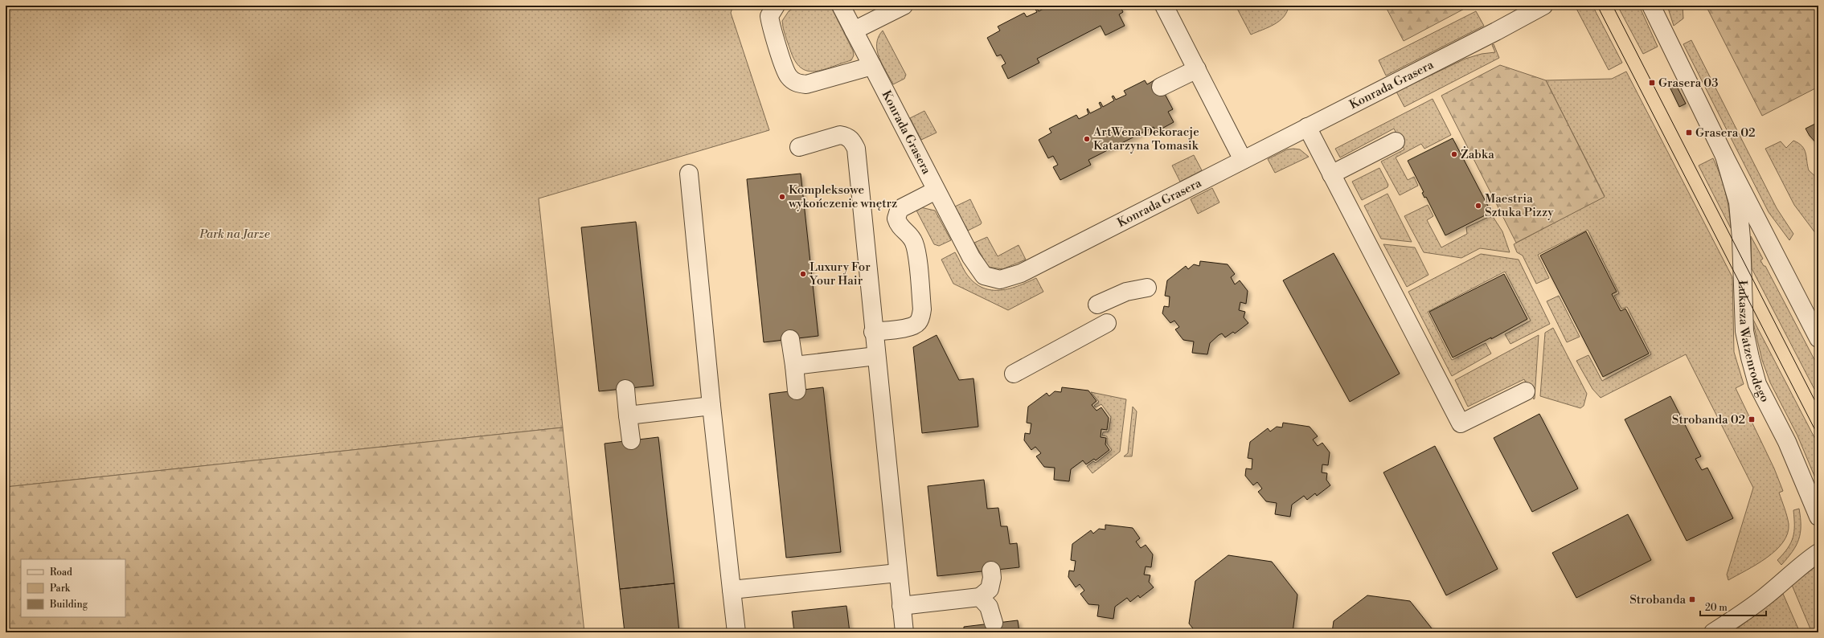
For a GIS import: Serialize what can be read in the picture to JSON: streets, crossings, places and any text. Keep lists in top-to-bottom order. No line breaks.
{"streets":{"street":["Konrada Grasera","Łukasza Watzenrodego"]},"parks":["Park na Jarze"],"places":{"transit":["Grasera 03","Grasera 02","Strobanda 02","Strobanda"],"other":["ArtWena Dekoracje Katarzyna Tomasik","Żabka","Kompleksowe wykończenie wnętrz","Maestria Sztuka Pizzy","Luxury For Your Hair"]},"legend":["Road","Park","Building"],"scale_bar":"20 m"}
